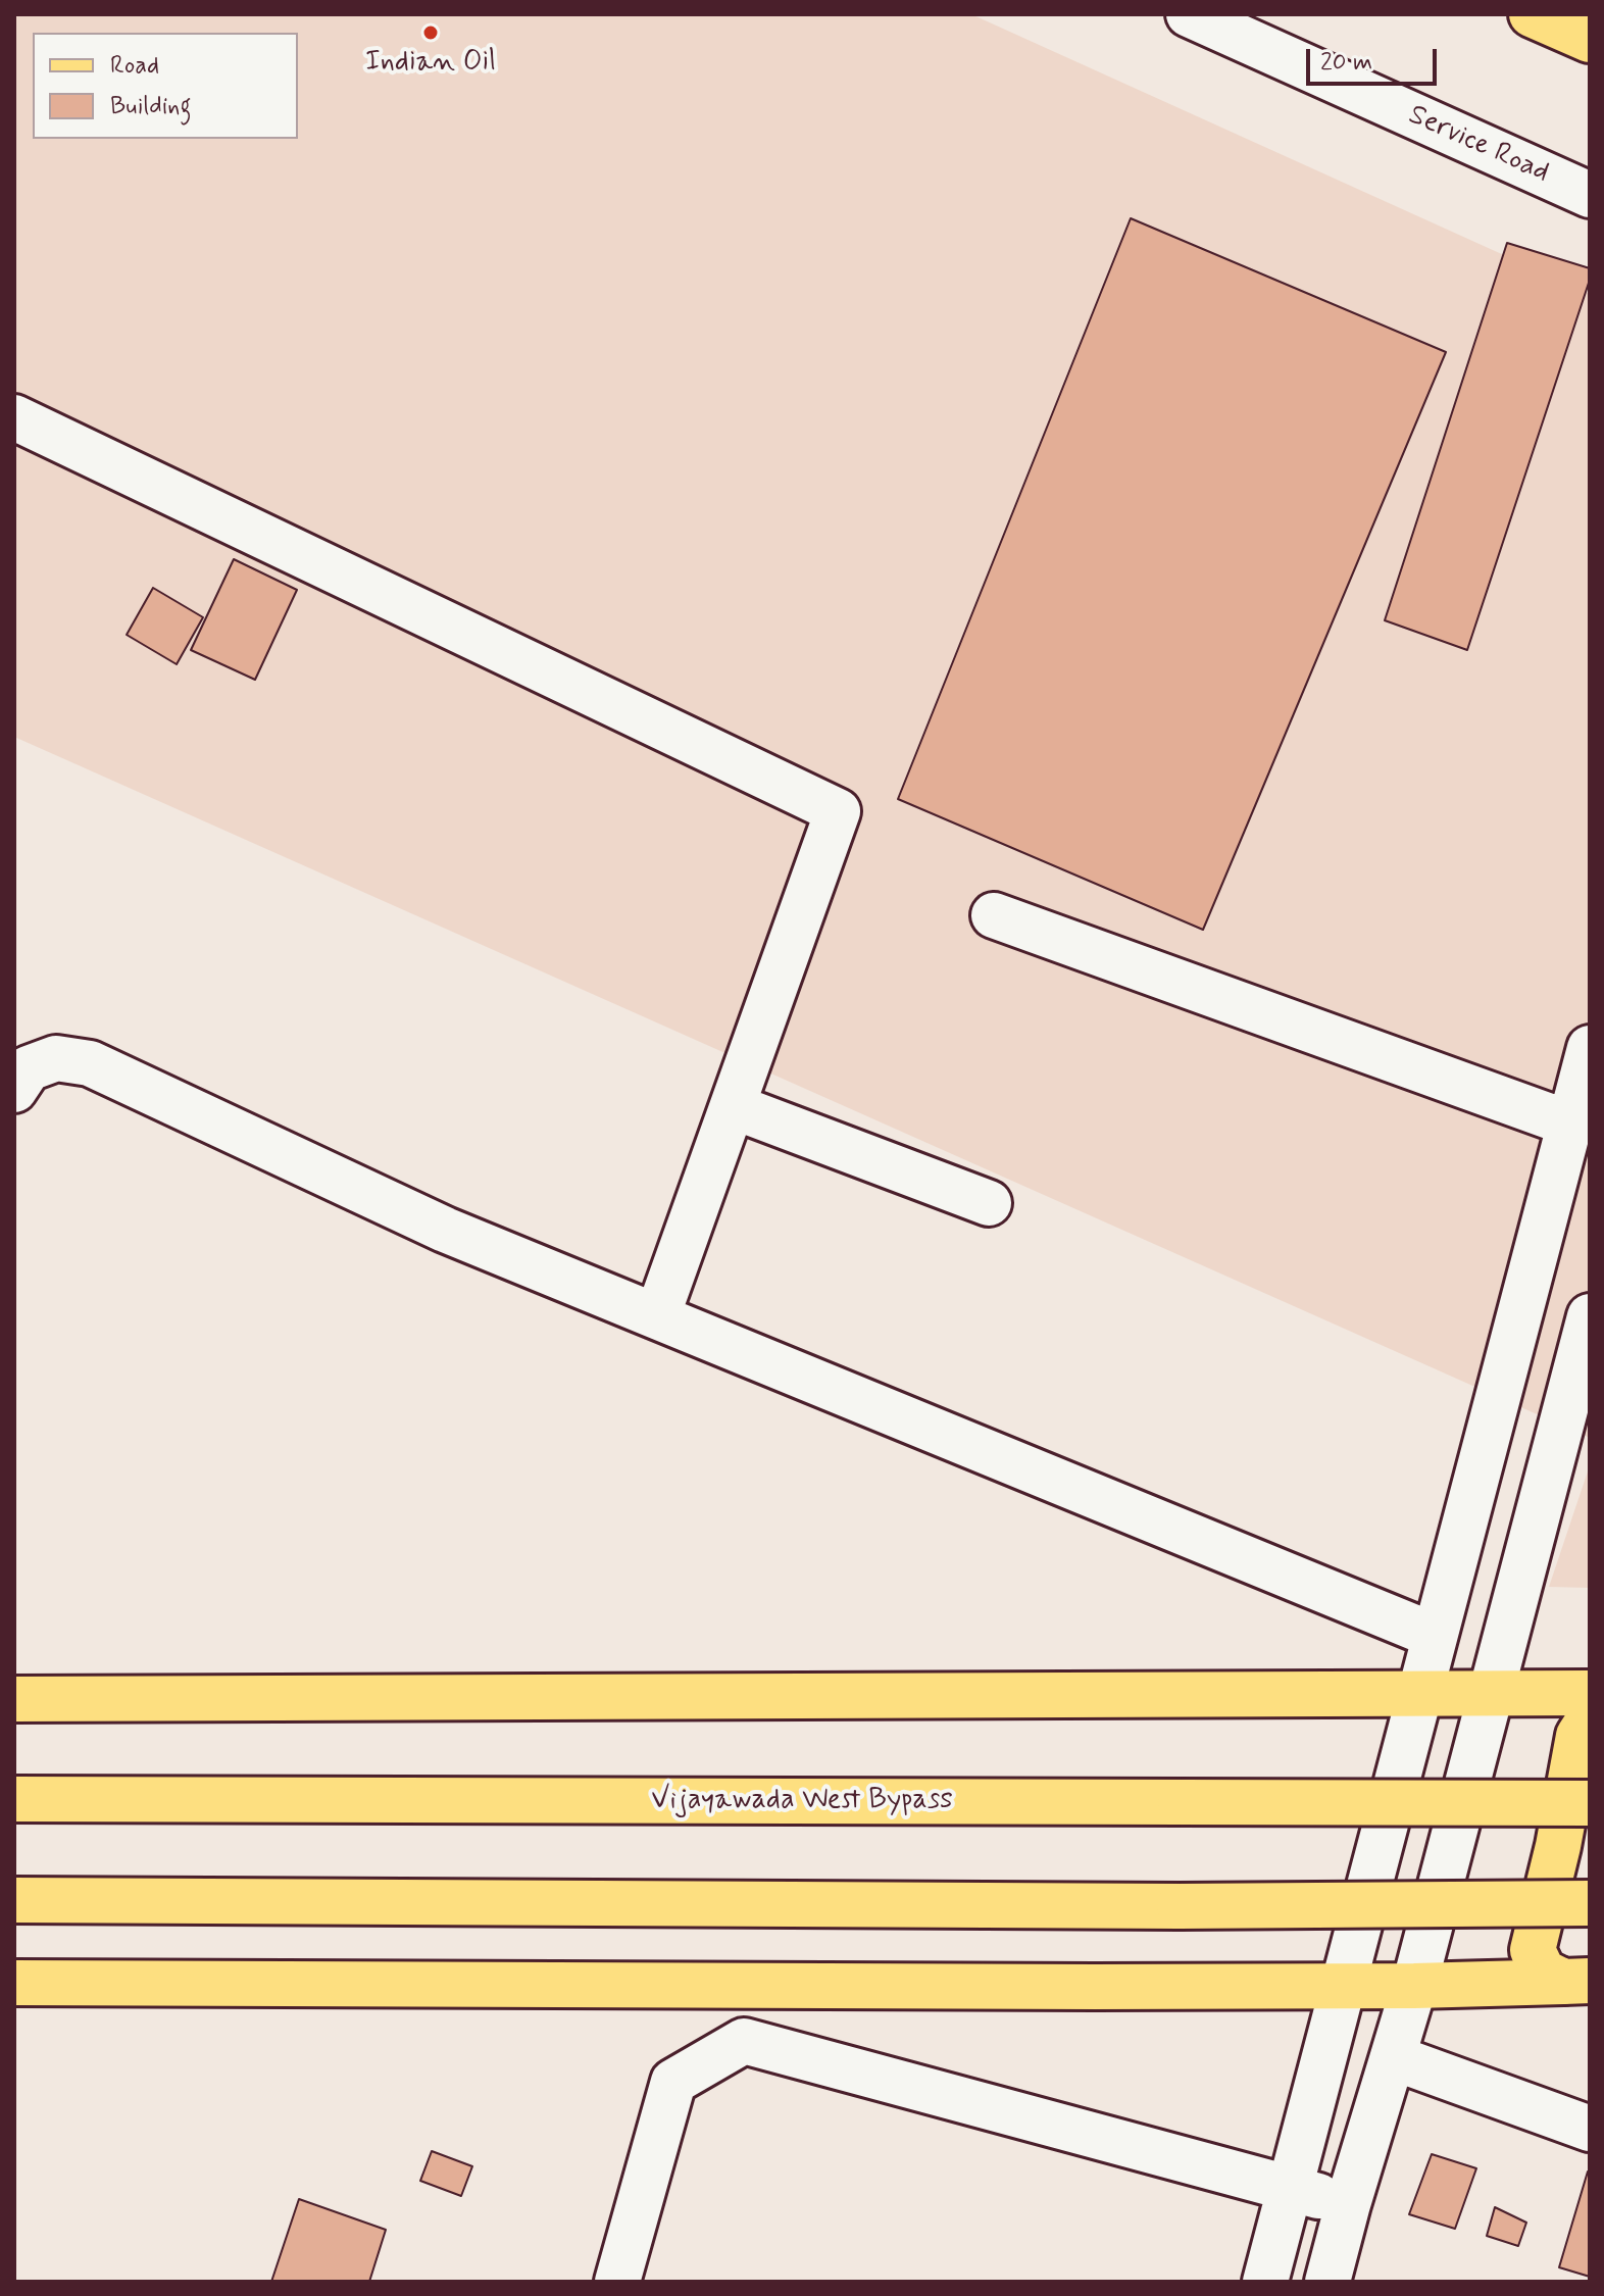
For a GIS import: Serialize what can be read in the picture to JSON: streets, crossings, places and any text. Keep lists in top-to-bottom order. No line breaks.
{"streets":{"main road":["Vijayawada West Bypass"],"street":["Service Road"]},"places":["Indian Oil"],"legend":["Road","Building"],"scale_bar":"20 m"}
